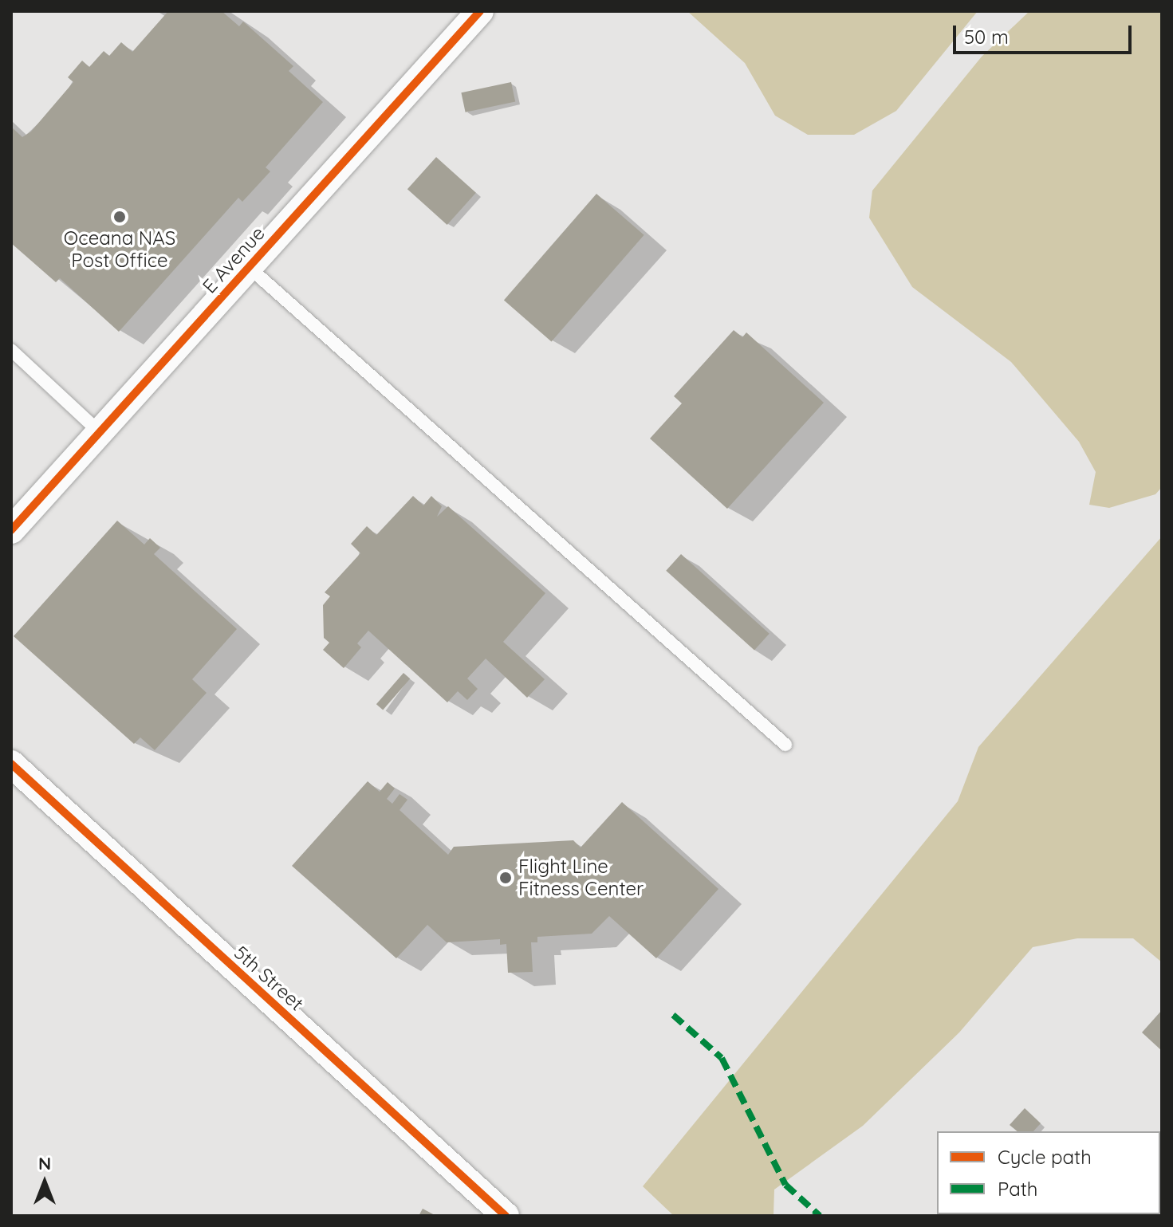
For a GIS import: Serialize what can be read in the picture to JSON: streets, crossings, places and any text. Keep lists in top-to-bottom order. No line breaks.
{"streets":{"street":["E Avenue","5th Street"]},"places":["Oceana NAS Post Office","Flight Line Fitness Center"],"legend":["Cycle path","Path"],"scale_bar":"50 m","north":"top"}
